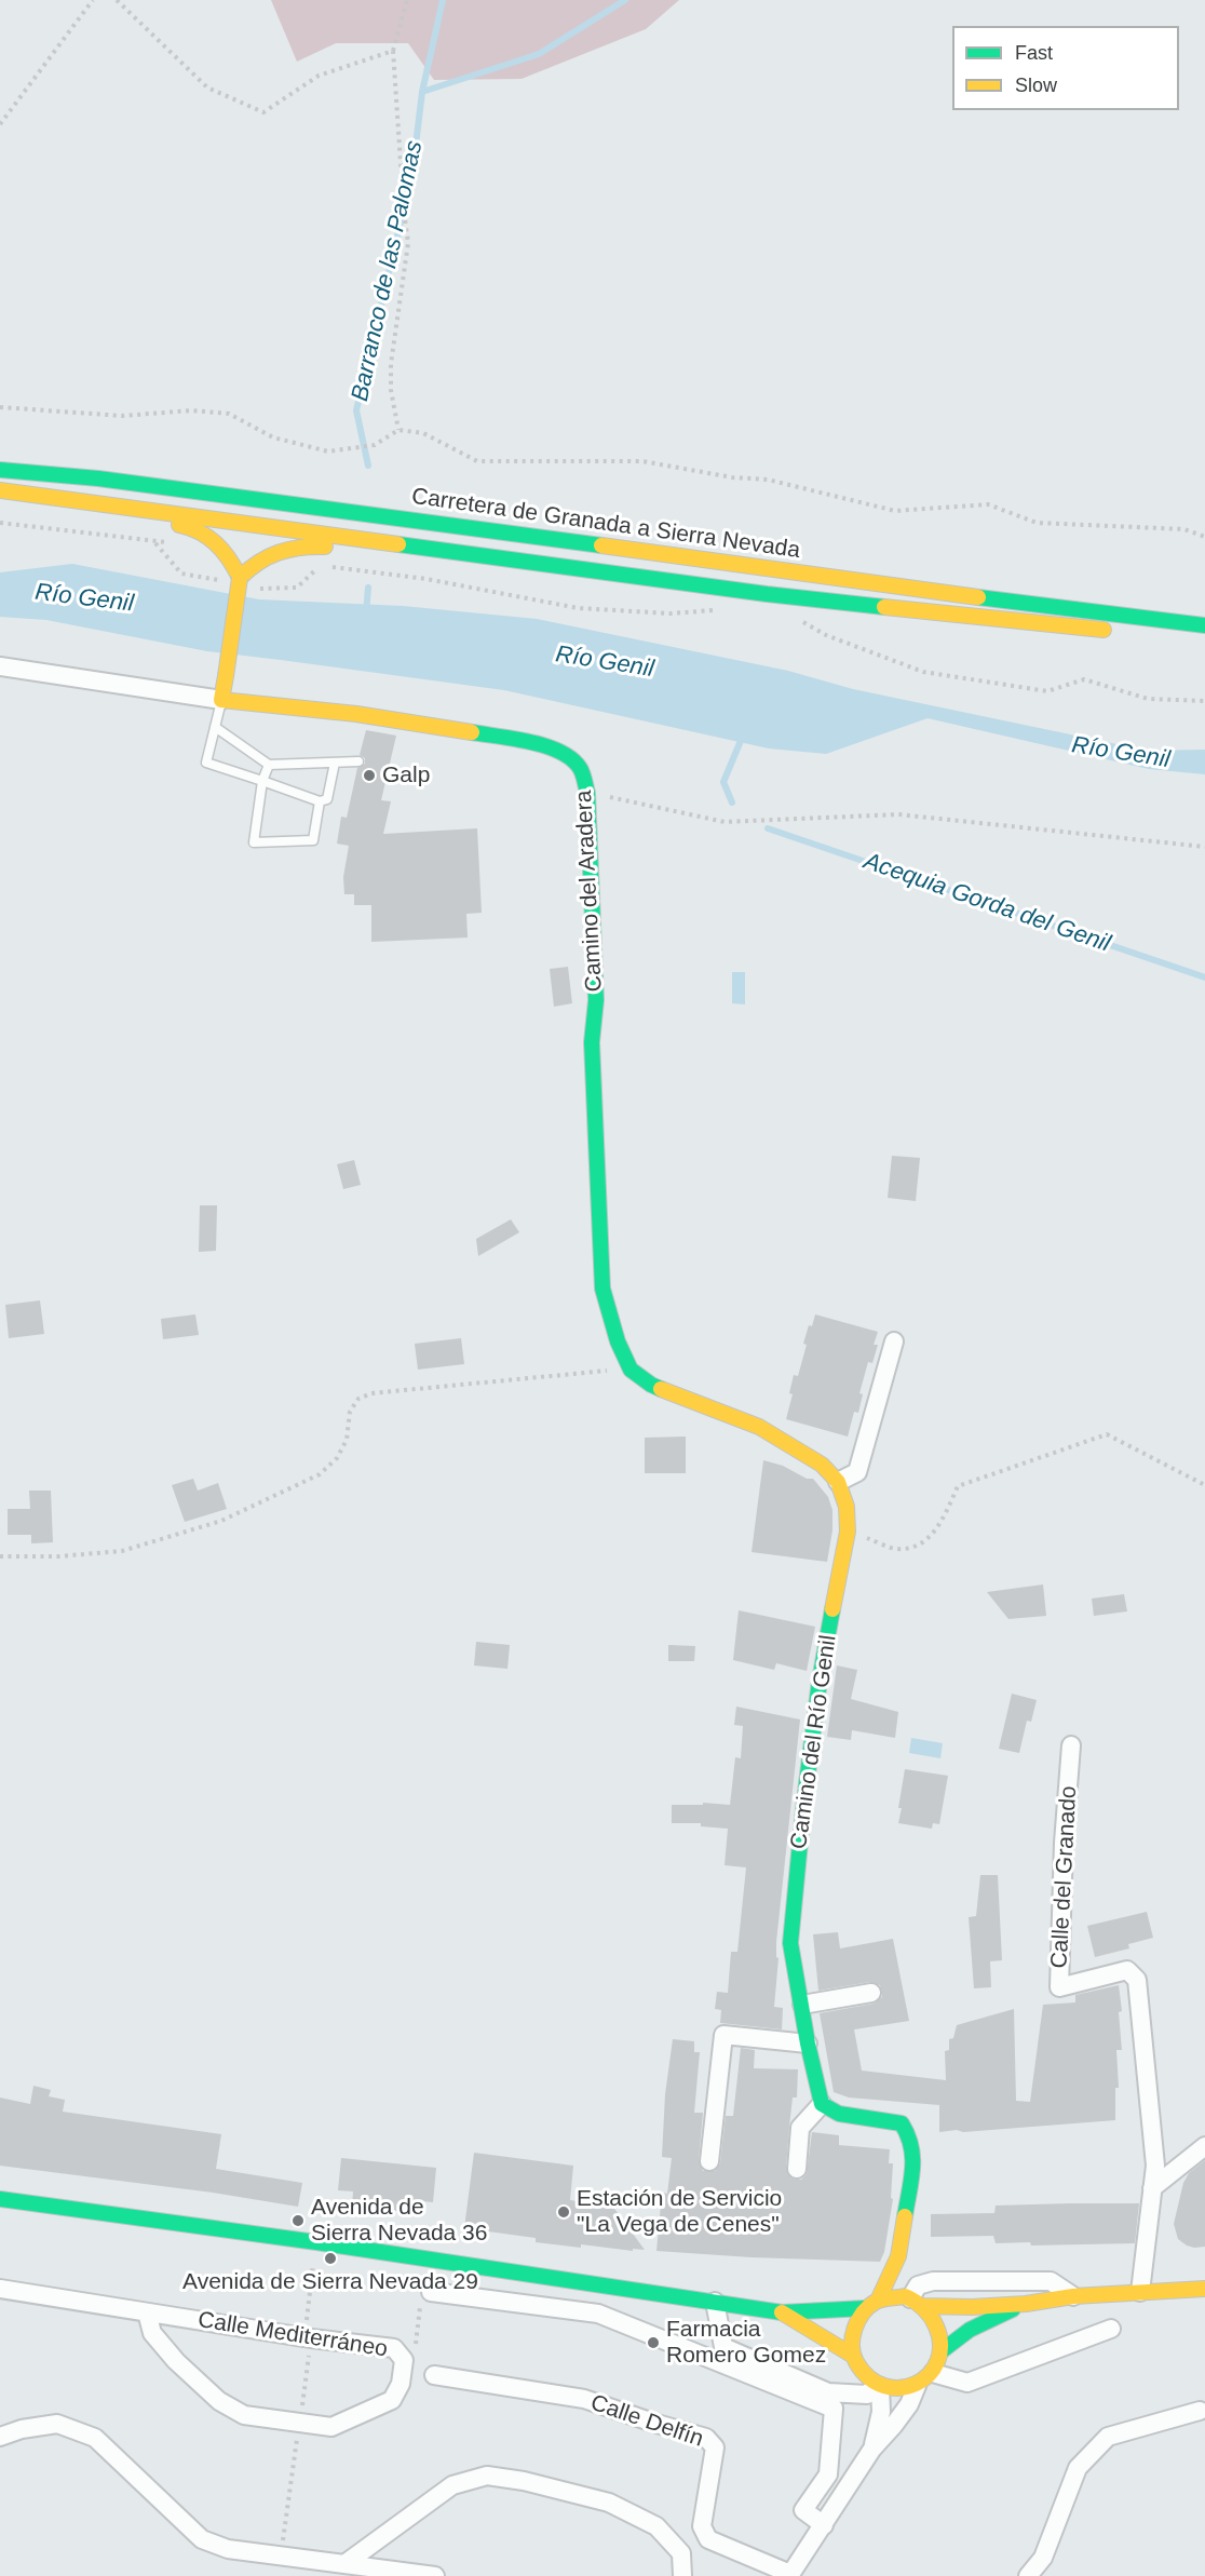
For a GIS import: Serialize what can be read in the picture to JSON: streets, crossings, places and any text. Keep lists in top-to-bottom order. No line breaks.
{"streets":{"street":["Carretera de Granada a Sierra Nevada","Camino del Aradera","Camino del Río Genil","Calle del Granado","Calle Mediterráneo","Calle Delfín"]},"water":["Barranco de las Palomas","Río Genil","Acequia Gorda del Genil"],"places":["Galp","Estación de Servicio \"La Vega de Cenes\"","Avenida de Sierra Nevada 36","Avenida de Sierra Nevada 29","Farmacia Romero Gomez"],"legend":["Fast","Slow"]}
